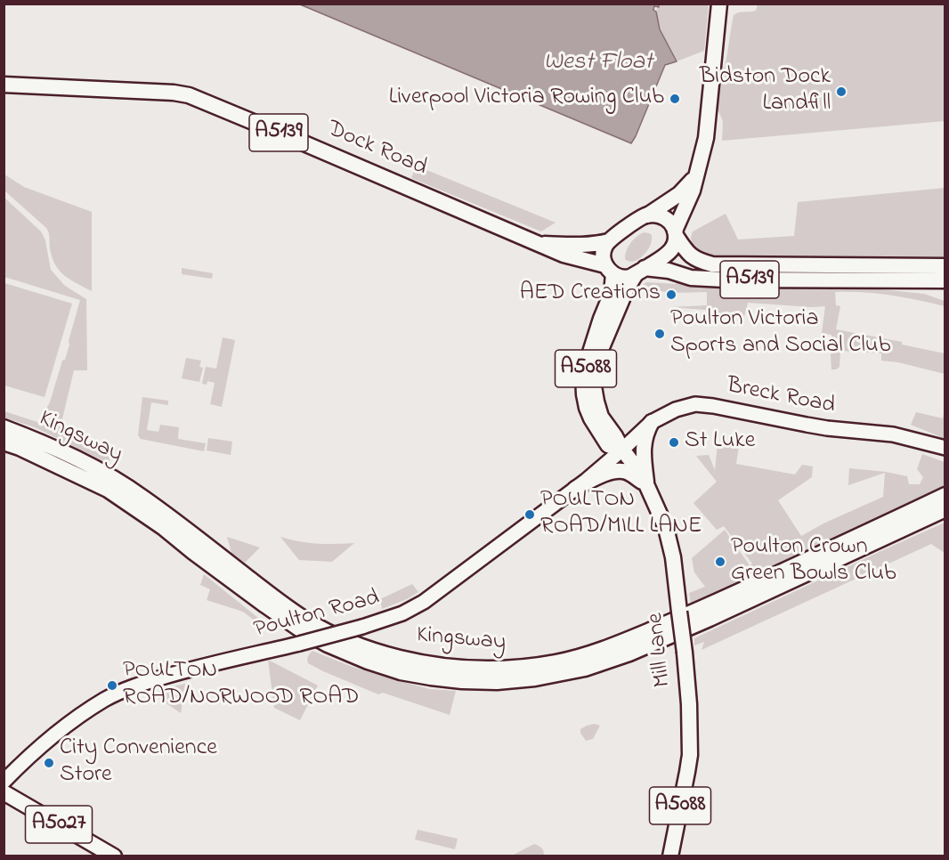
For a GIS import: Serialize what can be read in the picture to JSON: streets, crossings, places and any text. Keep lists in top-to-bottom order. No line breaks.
{"streets":{"main road":["A5139","Dock Road","A5088","Breck Road","Kingsway","Poulton Road","Mill Lane","A5027"]},"crossings":[["A5139","Dock Road"],["A5139","A5088"],["Dock Road","A5088"],["A5088","Breck Road"],["A5088","Poulton Road"],["A5088","Mill Lane"],["Breck Road","Poulton Road"],["Breck Road","Mill Lane"],["Poulton Road","Mill Lane"]],"water":["West Float"],"places":["Bidston Dock Landfill","Liverpool Victoria Rowing Club","AED Creations","Poulton Victoria Sports and Social Club","St Luke","POULTON ROAD/MILL LANE","Poulton Crown Green Bowls Club","POULTON ROAD/NORWOOD ROAD","City Convenience Store"]}
